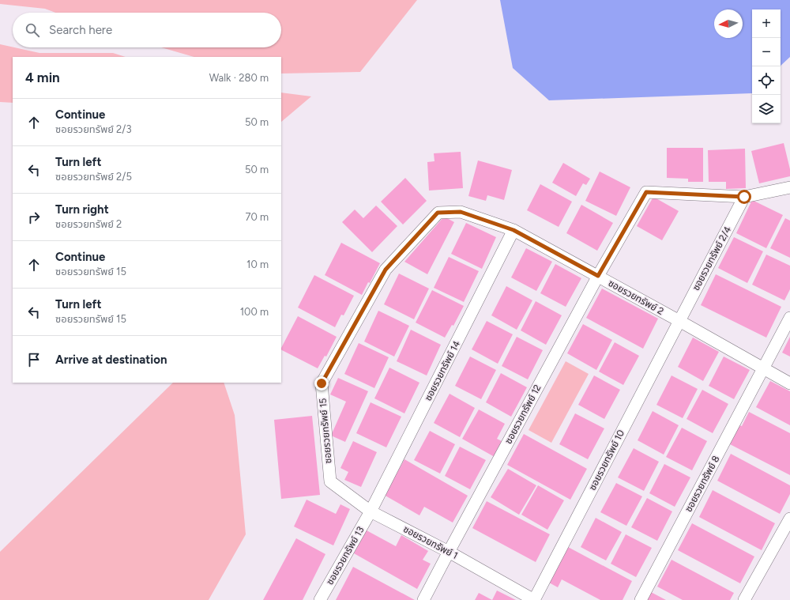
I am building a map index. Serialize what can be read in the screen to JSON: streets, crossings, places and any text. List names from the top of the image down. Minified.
{"streets":{"street":["ซอยรวยทรัพย์ 2/4","ซอยรวยทรัพย์ 2","ซอยรวยทรัพย์ 14","ซอยรวยทรัพย์ 12","ซอยรวยทรัพย์ 15","ซอยรวยทรัพย์ 10","ซอยรวยทรัพย์ 8","ซอยรวยทรัพย์ 1","ซอยรวยทรัพย์ 13"]},"crossings":[["ซอยรวยทรัพย์ 2/4","ซอยรวยทรัพย์ 2"],["ซอยรวยทรัพย์ 2/4","ซอยรวยทรัพย์ 12"],["ซอยรวยทรัพย์ 2/4","ซอยรวยทรัพย์ 10"],["ซอยรวยทรัพย์ 2","ซอยรวยทรัพย์ 14"],["ซอยรวยทรัพย์ 2","ซอยรวยทรัพย์ 12"],["ซอยรวยทรัพย์ 2","ซอยรวยทรัพย์ 15"],["ซอยรวยทรัพย์ 2","ซอยรวยทรัพย์ 10"],["ซอยรวยทรัพย์ 2","ซอยรวยทรัพย์ 8"],["ซอยรวยทรัพย์ 14","ซอยรวยทรัพย์ 1"],["ซอยรวยทรัพย์ 14","ซอยรวยทรัพย์ 13"],["ซอยรวยทรัพย์ 12","ซอยรวยทรัพย์ 1"],["ซอยรวยทรัพย์ 15","ซอยรวยทรัพย์ 1"],["ซอยรวยทรัพย์ 10","ซอยรวยทรัพย์ 1"],["ซอยรวยทรัพย์ 1","ซอยรวยทรัพย์ 13"]],"north":"left","page":{"map_buttons":["+","−"],"search":"Search here","heading":["4 min","Walk · 280 m"],"list":[["Continue","ซอยรวยทรัพย์ 2/3","50 m"],["Turn left","ซอยรวยทรัพย์ 2/5","50 m"],["Turn right","ซอยรวยทรัพย์ 2","70 m"],["Continue","ซอยรวยทรัพย์ 15","10 m"],["Turn left","ซอยรวยทรัพย์ 15","100 m"],"Arrive at destination"]}}
